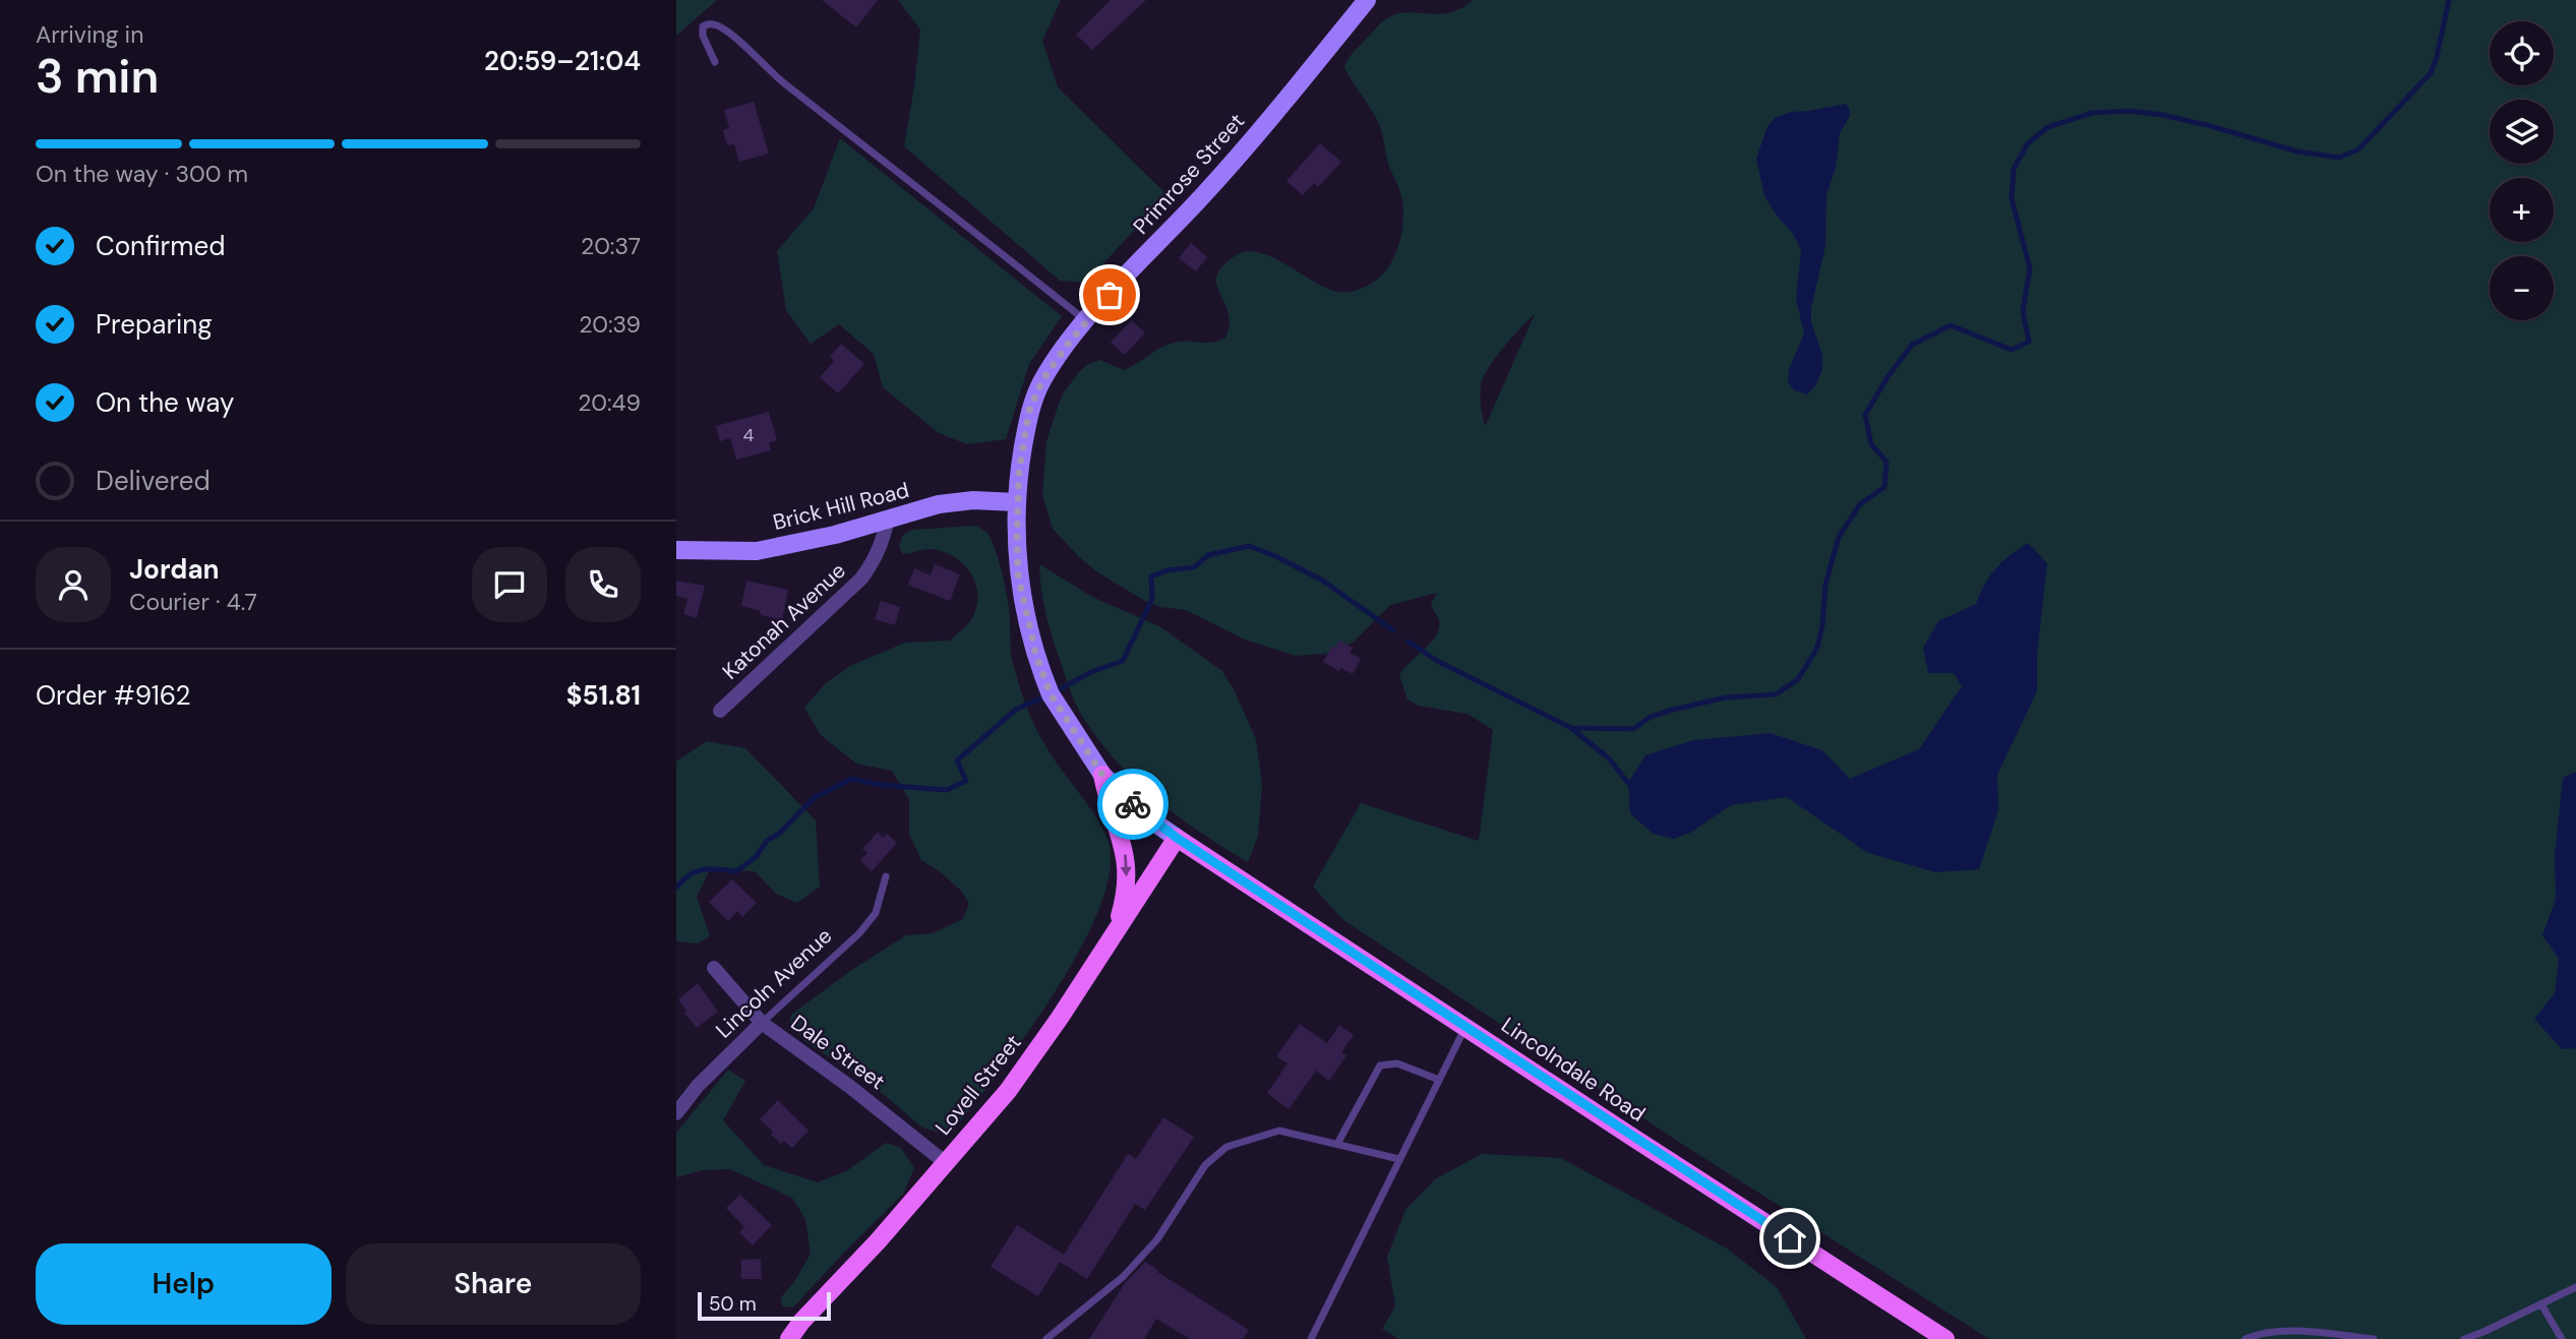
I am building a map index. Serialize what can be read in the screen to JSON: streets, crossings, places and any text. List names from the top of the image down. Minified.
{"streets":{"main road":["Primrose Street","Brick Hill Road","Lincolndale Road","Lovell Street"],"street":["Katonah Avenue","Lincoln Avenue","Dale Street"]},"crossings":[["Primrose Street","Brick Hill Road"],["Primrose Street","Lincolndale Road"],["Primrose Street","Lovell Street"],["Brick Hill Road","Katonah Avenue"],["Lincoln Avenue","Dale Street"],["Dale Street","Lovell Street"],["Lincolndale Road","Lovell Street"]],"house_numbers":["4"],"scale_bar":"50 m","page":{"heading":["3 min","Arriving in","20:59–21:04"],"panel":["Jordan","Courier · 4.7","Order #9162","$51.81"],"map_buttons":["+","−"],"bar":"On the way · 300 m","list":[["Confirmed","20:37"],["Preparing","20:39"],["On the way","20:49"],"Delivered"],"buttons":["Help","Share"],"scale":"50 m"}}
